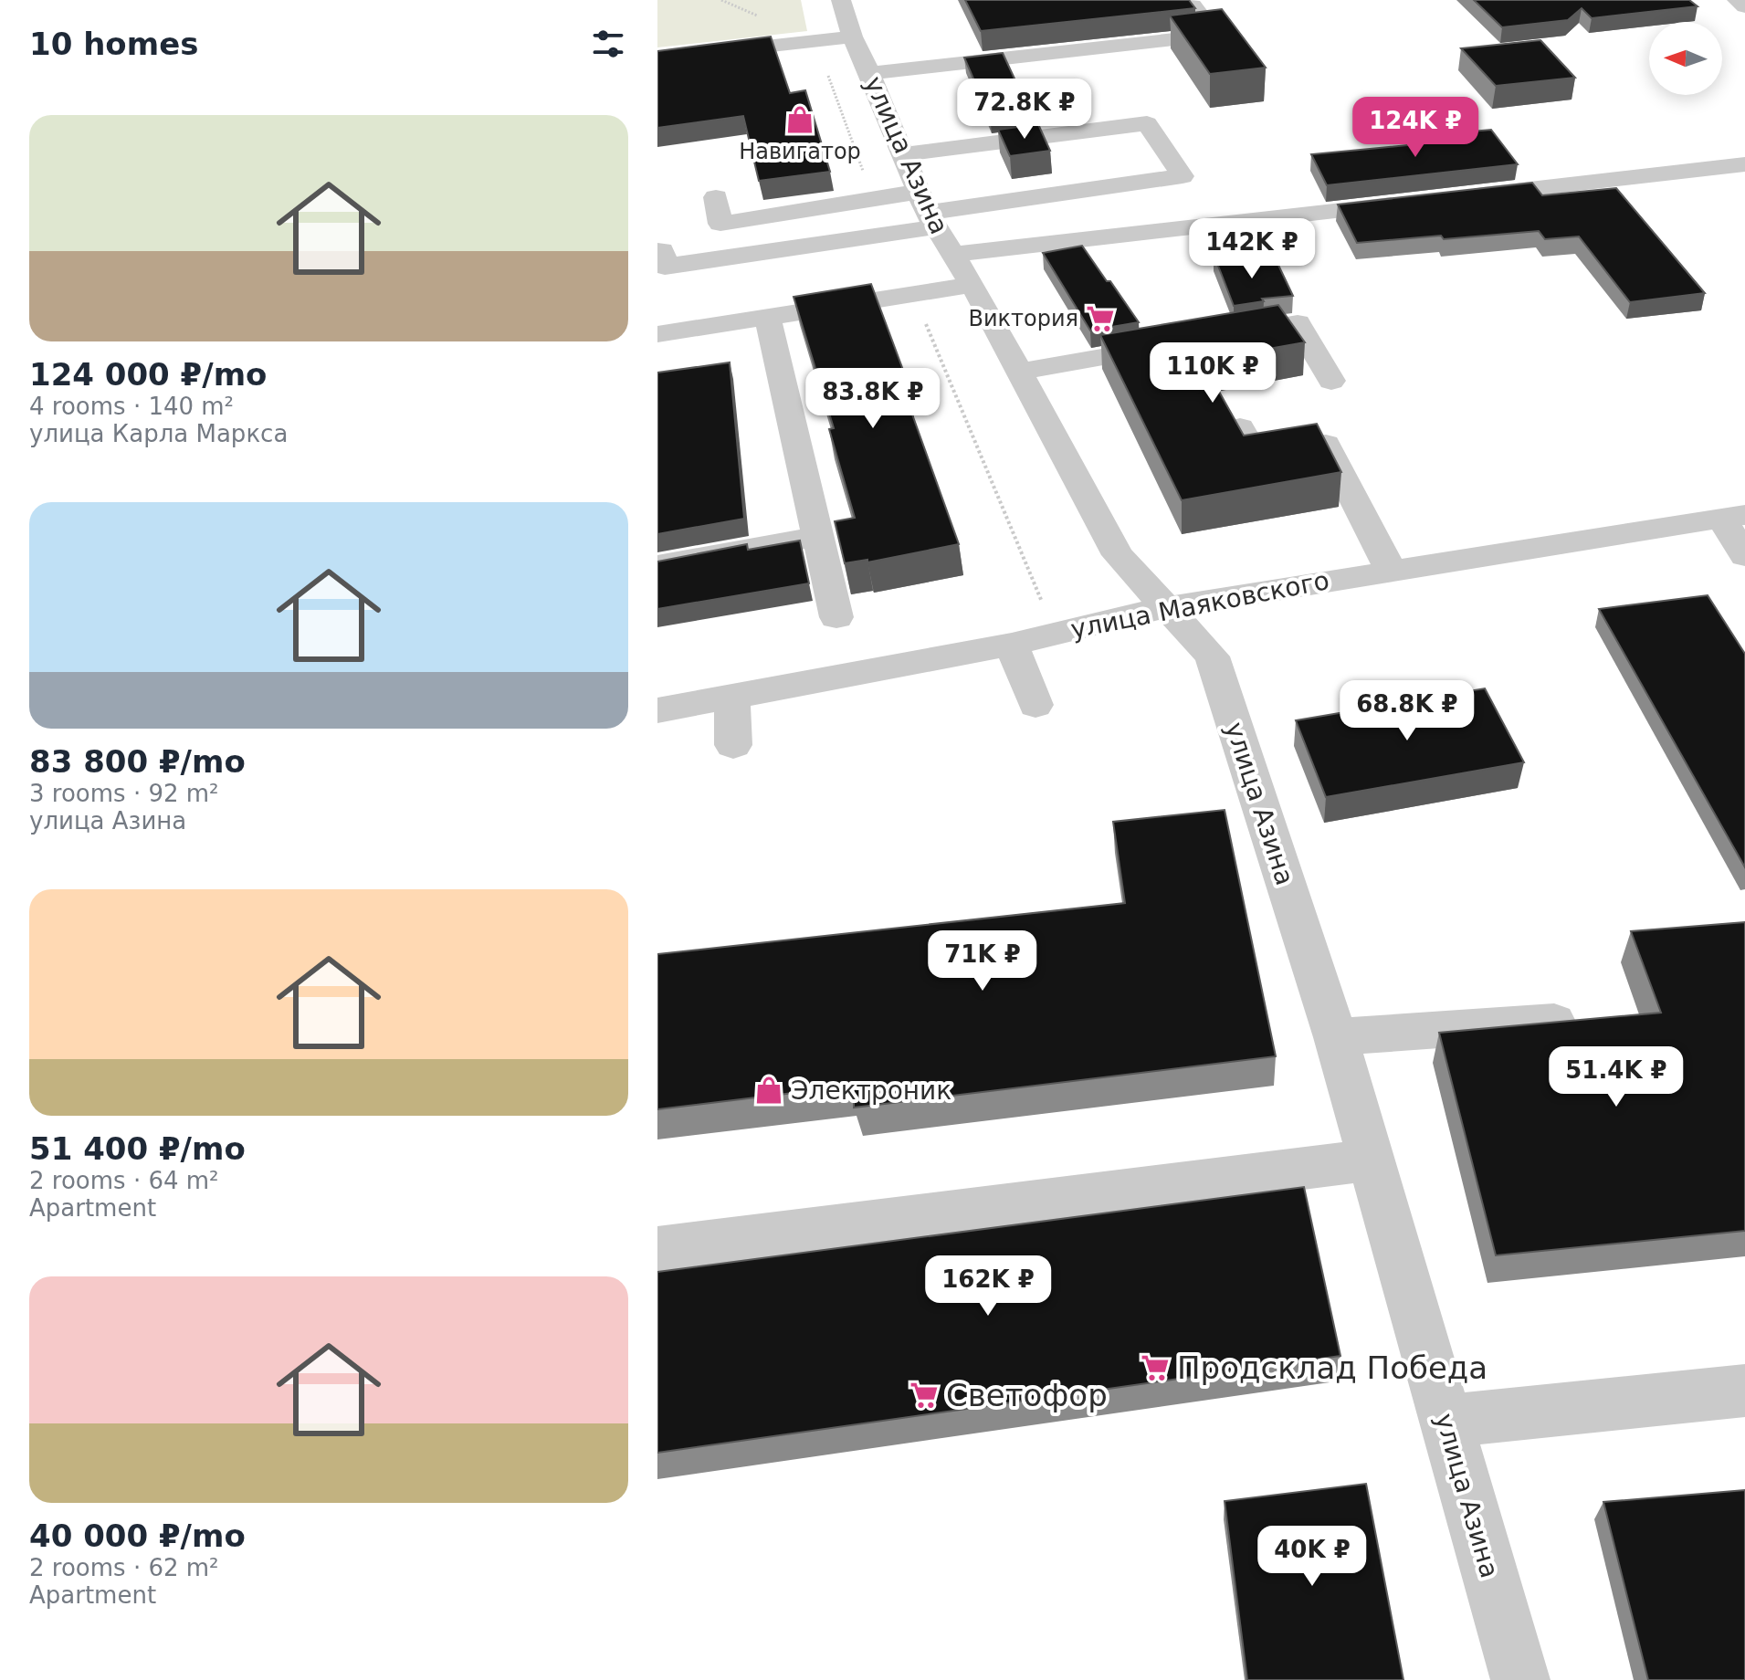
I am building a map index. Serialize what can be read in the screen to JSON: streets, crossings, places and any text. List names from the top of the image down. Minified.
{"streets":{"street":["улица Азина","улица Маяковского"]},"crossings":[["улица Азина","улица Маяковского"]],"places":{"shop":["Навигатор","Электроник"],"supermarket":["Виктория","Продсклад Победа","Светофор"]},"north":"left","page":{"heading":"10 homes","price":["72.8K ₽","124K ₽","142K ₽","110K ₽","83.8K ₽","68.8K ₽","71K ₽","51.4K ₽","162K ₽","40K ₽"],"list":[{"name":"124 000 ₽/mo","note":"4 rooms · 140 m² · улица Карла Маркса"},{"name":"83 800 ₽/mo","note":"3 rooms · 92 m² · улица Азина"},{"name":"51 400 ₽/mo","note":"2 rooms · 64 m² · Apartment"},{"name":"40 000 ₽/mo","note":"2 rooms · 62 m² · Apartment"}]}}
